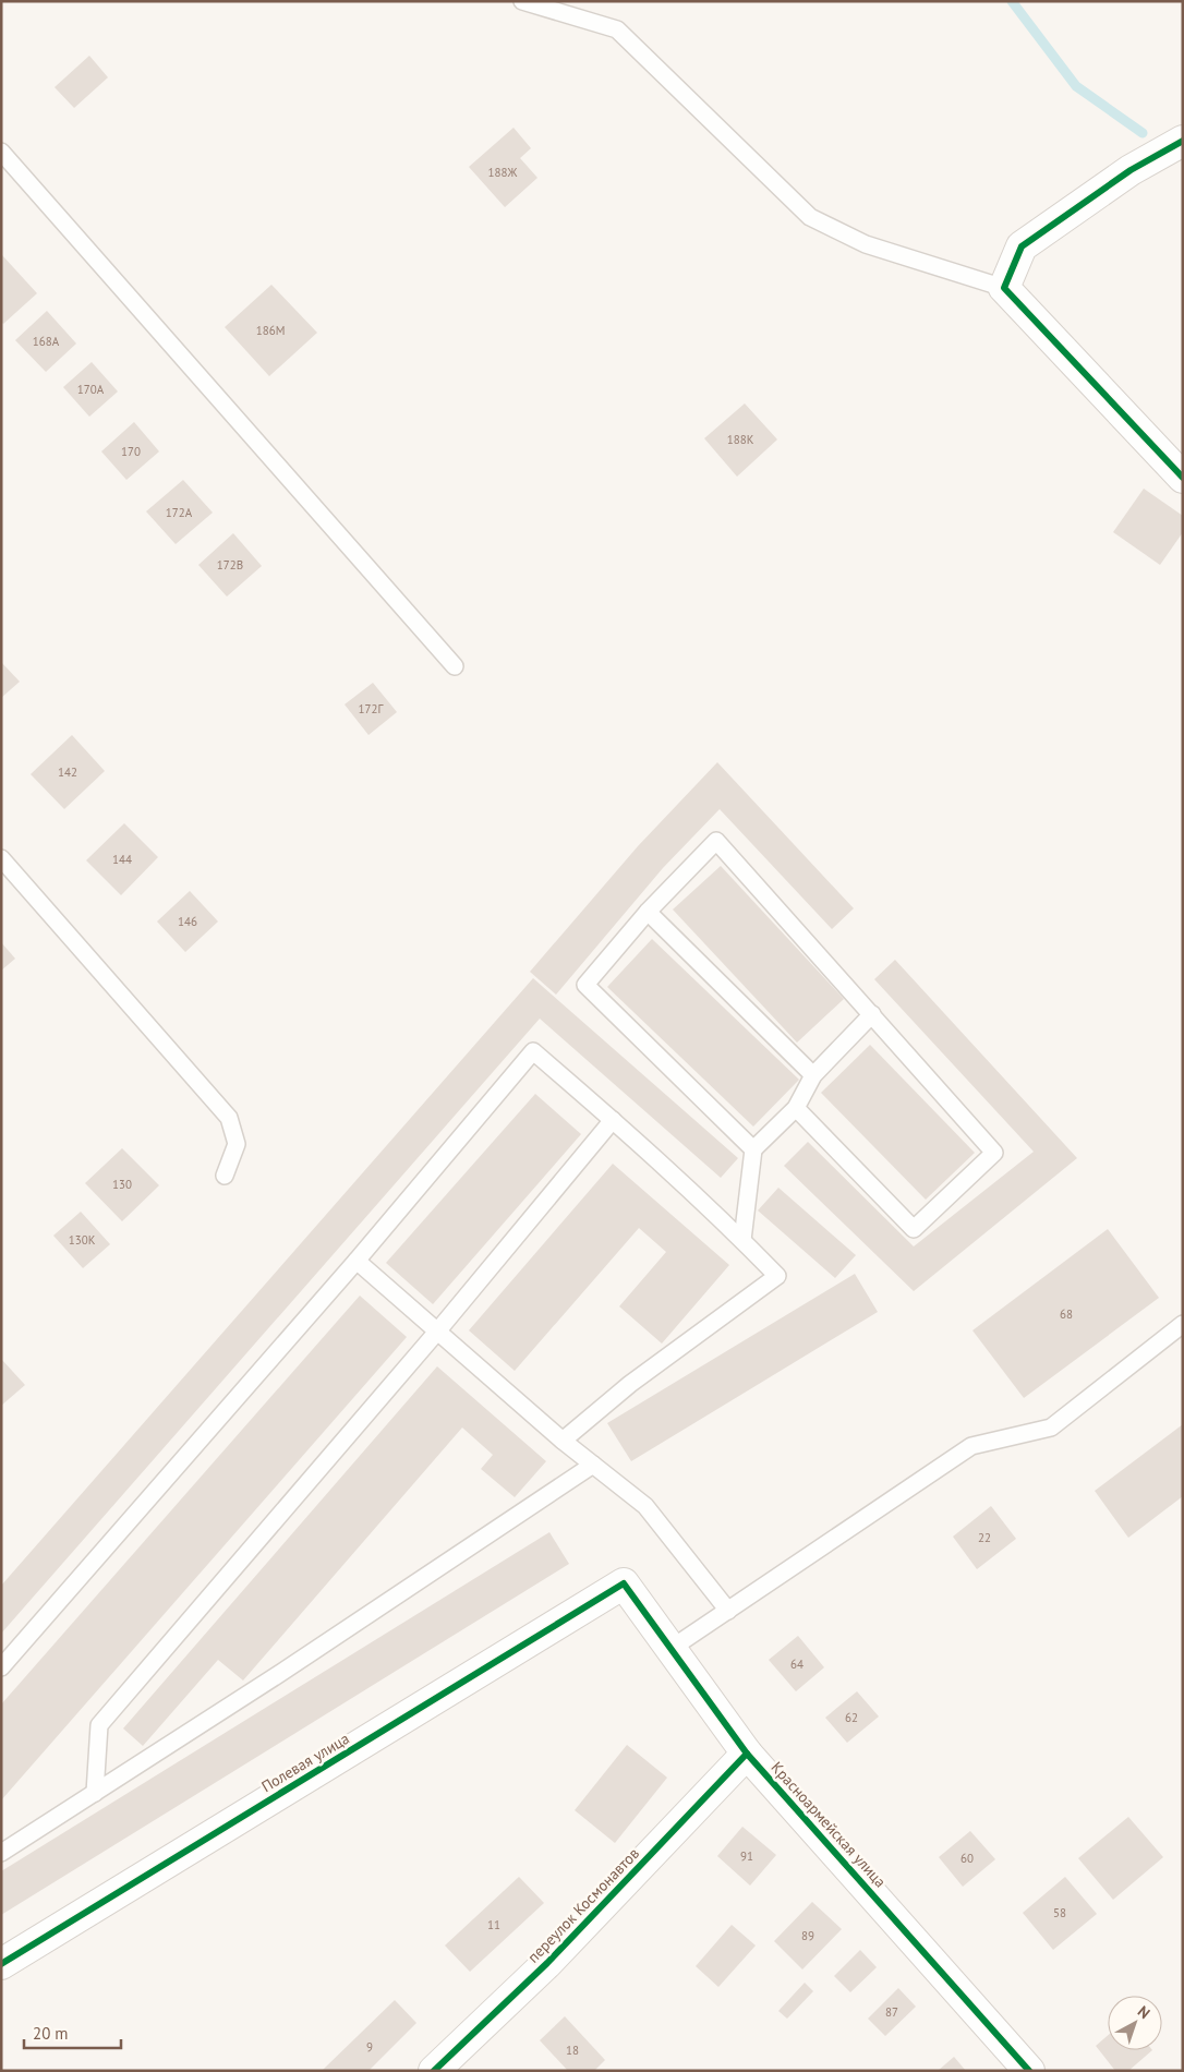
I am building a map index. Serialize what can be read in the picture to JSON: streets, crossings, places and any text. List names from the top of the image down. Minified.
{"streets":{"street":["Полевая улица","Красноармейская улица","переулок Космонавтов"]},"crossings":[["Полевая улица","Красноармейская улица"],["Красноармейская улица","переулок Космонавтов"]],"house_numbers":["188Ж","186М","168А","170А","188К","170","172А","172В","172Г","142","144","146","130","130К","68","22","64","62","91","60","58","11","89","87","9","18"],"scale_bar":"20 m","north":"top right"}
